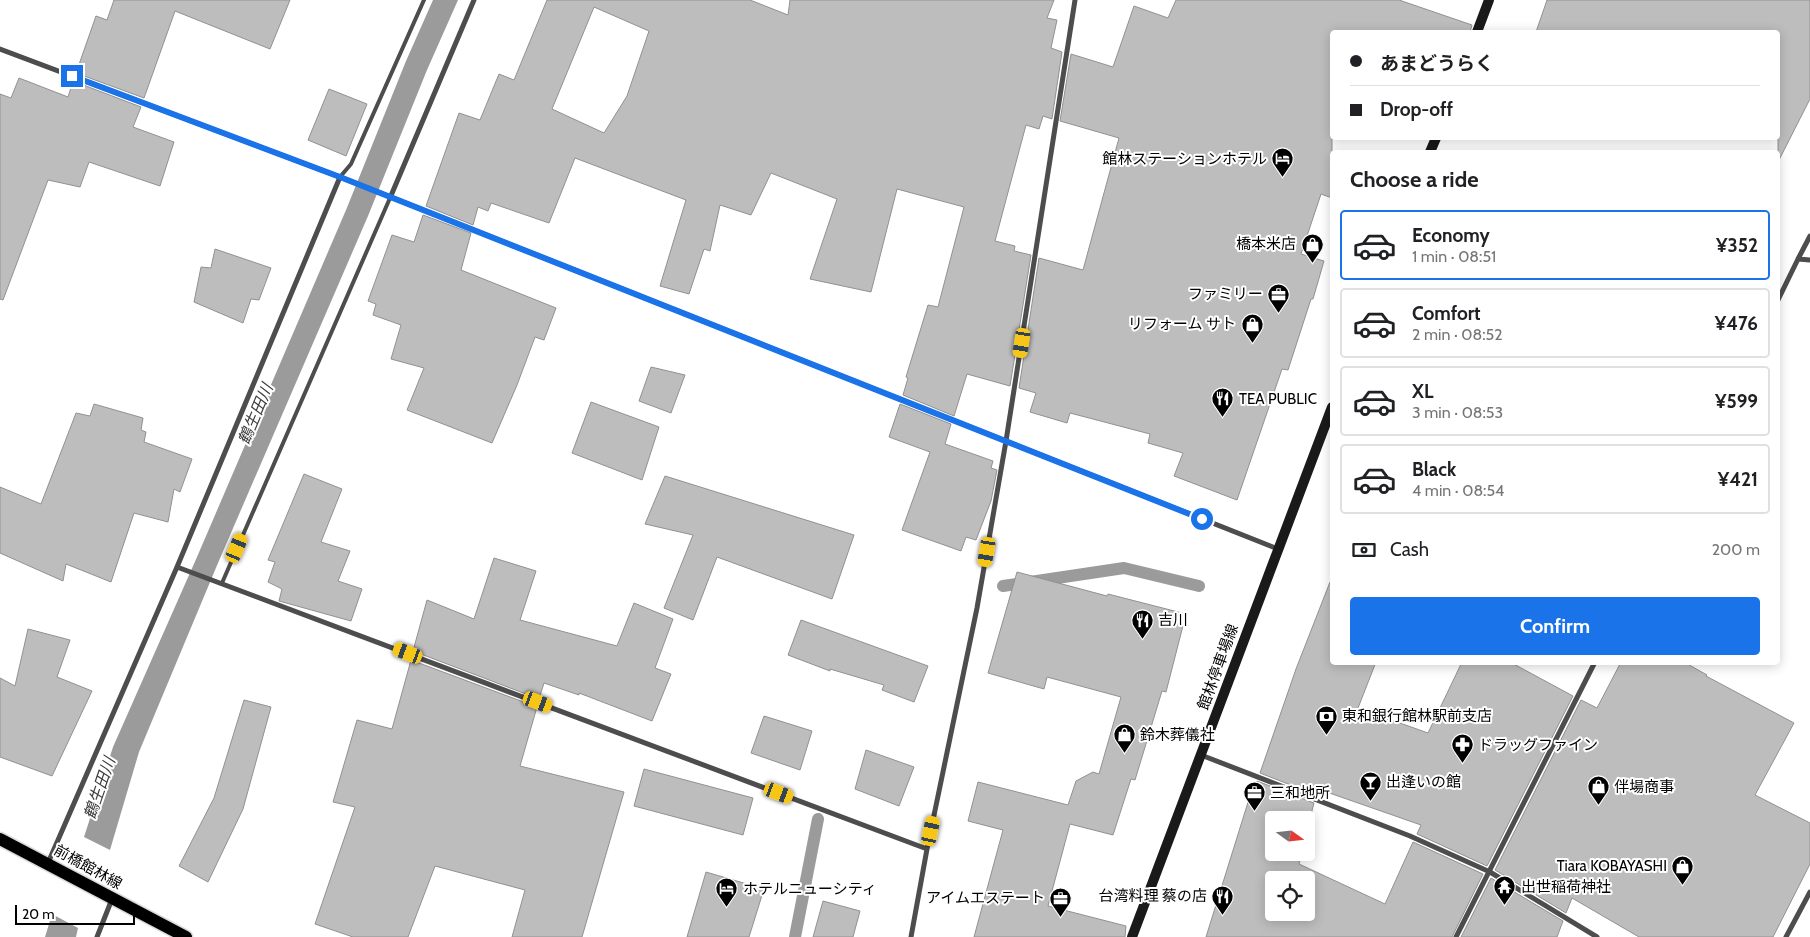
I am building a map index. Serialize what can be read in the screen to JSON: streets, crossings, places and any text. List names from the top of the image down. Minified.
{"streets":{"main road":["館林停車場線","前橋館林線"]},"water":["鶴生田川"],"places":{"hotel":["館林ステーションホテル","ホテルニューシティ"],"shop":["橋本米店","リフォーム サト","鈴木葬儀社","伴場商事","Tiara KOBAYASHI"],"office":["ファミリー","三和地所","アイムエステート"],"restaurant":["TEA PUBLIC","吉川","台湾料理 蔡の店"],"bank":["東和銀行館林駅前支店"],"pharmacy":["ドラッグファイン"],"bar":["出逢いの館"],"temple":["出世稲荷神社"]},"scale_bar":"20 m","north":"right","page":{"banner":["あまどうらく","Drop-off"],"heading":"Choose a ride","list":[{"name":"Economy","note":"1 min · 08:51","value":"¥352"},{"name":"Comfort","note":"2 min · 08:52","value":"¥476"},{"name":"XL","note":"3 min · 08:53","value":"¥599"},{"name":"Black","note":"4 min · 08:54","value":"¥421"}],"pay":["Cash","200 m"],"buttons":"Confirm","scale":"20 m"}}
